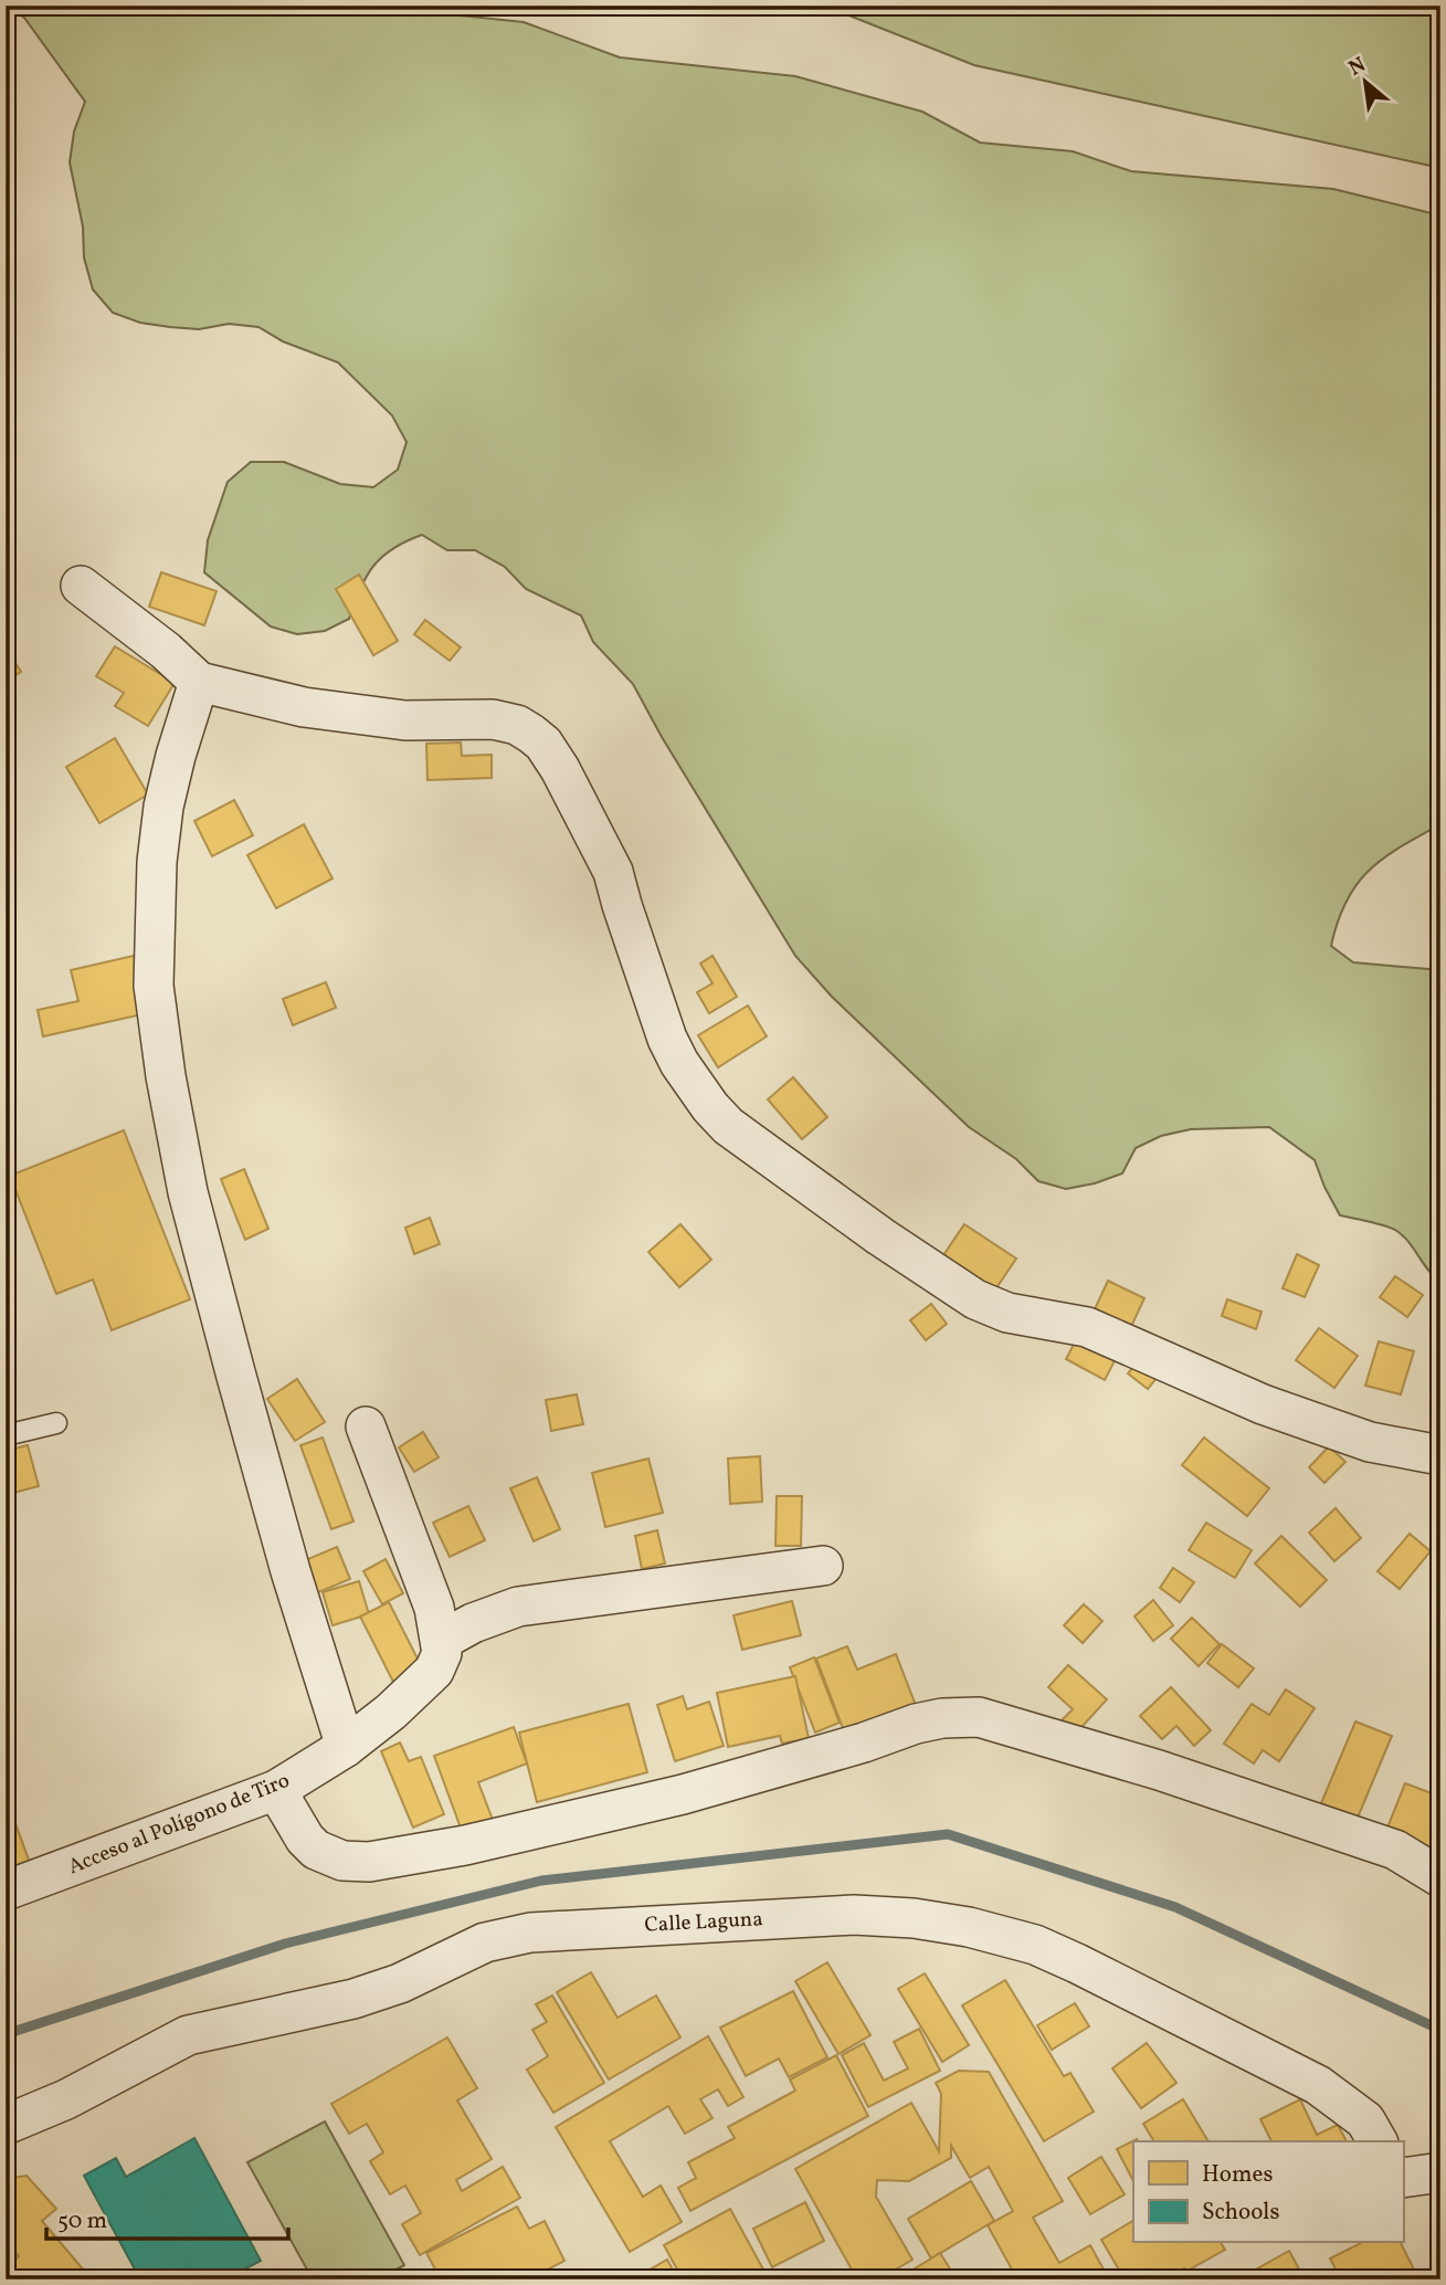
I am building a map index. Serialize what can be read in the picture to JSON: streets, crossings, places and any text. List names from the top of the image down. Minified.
{"streets":{"street":["Acceso al Polígono de Tiro","Calle Laguna"]},"legend":["Homes","Schools"],"scale_bar":"50 m","north":"top left"}
